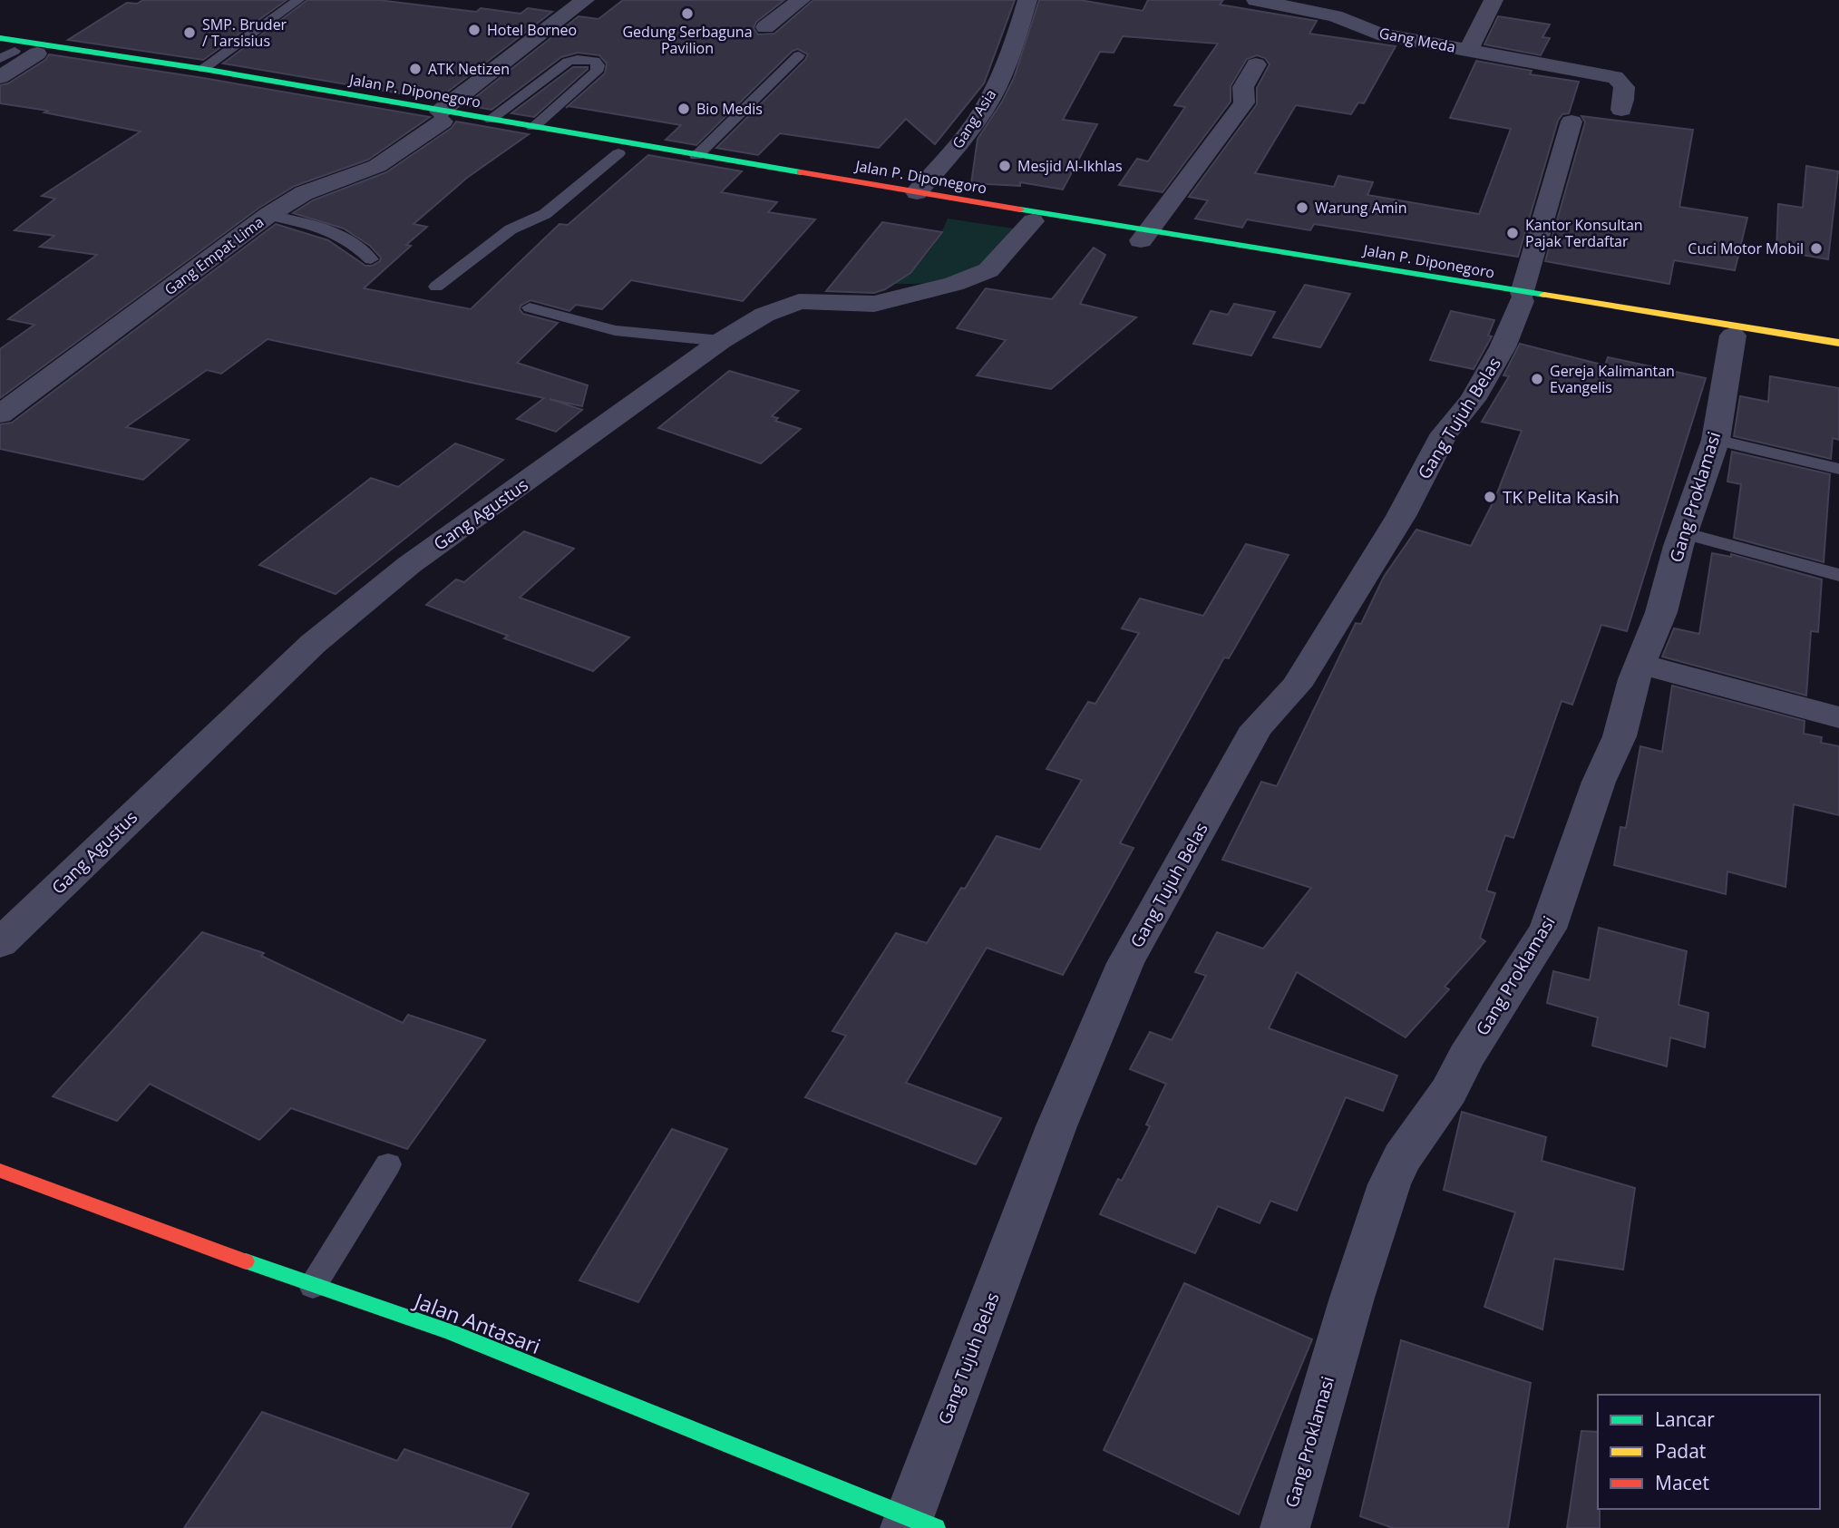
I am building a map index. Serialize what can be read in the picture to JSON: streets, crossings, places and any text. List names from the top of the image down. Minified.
{"streets":{"main road":["Jalan P. Diponegoro","Jalan Antasari"],"street":["Gang Meda","Gang Asia","Gang Empat Lima","Gang Tujuh Belas","Gang Proklamasi","Gang Agustus"]},"crossings":[["Jalan P. Diponegoro","Gang Asia"],["Jalan P. Diponegoro","Gang Empat Lima"],["Jalan P. Diponegoro","Gang Tujuh Belas"],["Jalan P. Diponegoro","Gang Proklamasi"],["Jalan P. Diponegoro","Gang Agustus"],["Gang Tujuh Belas","Jalan Antasari"]],"places":["Gedung Serbaguna Pavilion","Hotel Borneo","SMP. Bruder / Tarsisius","ATK Netizen","Bio Medis","Mesjid Al-Ikhlas","Warung Amin","Kantor Konsultan Pajak Terdaftar","Cuci Motor Mobil","Gereja Kalimantan Evangelis","TK Pelita Kasih"],"legend":["Lancar","Padat","Macet"]}
